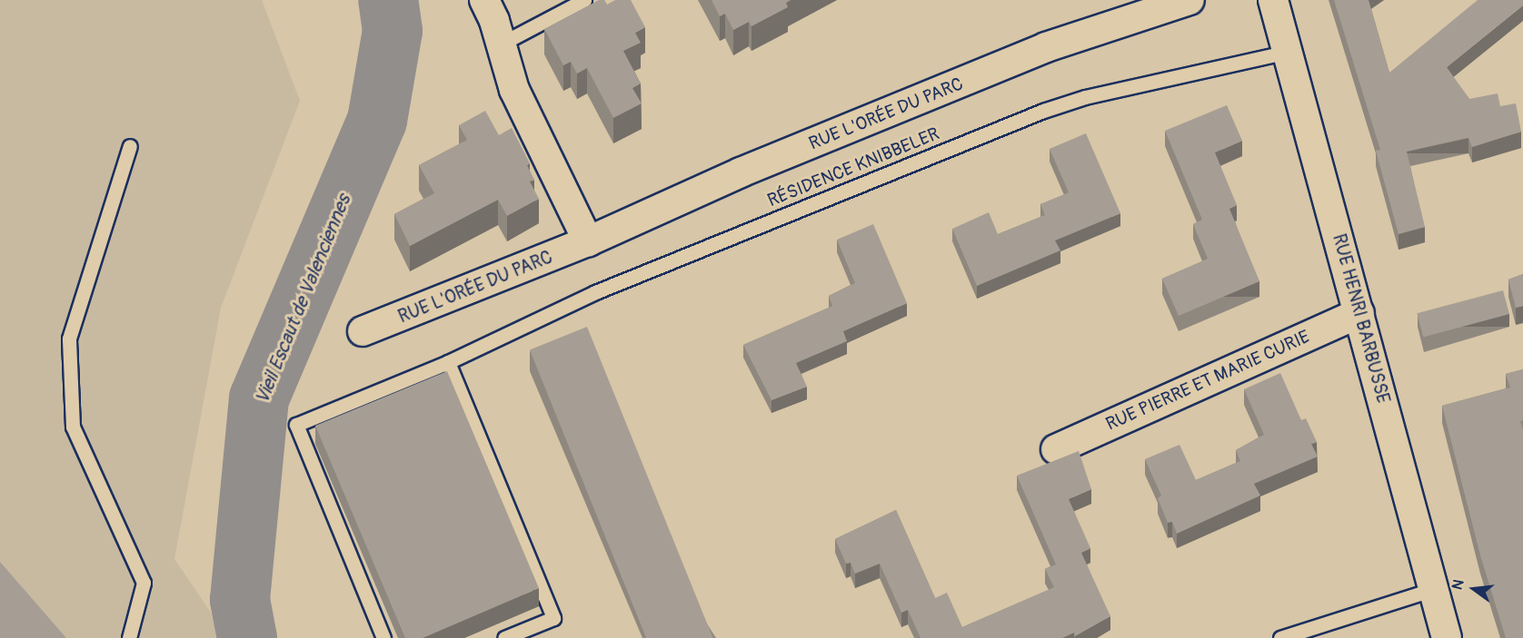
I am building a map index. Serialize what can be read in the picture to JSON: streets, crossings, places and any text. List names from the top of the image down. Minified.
{"streets":{"street":["RUE L'ORÉE DU PARC","RUE HENRI BARBUSSE","RUE PIERRE ET MARIE CURIE"],"lane":["RÉSIDENCE KNIBBELER"]},"crossings":[["RÉSIDENCE KNIBBELER","RUE HENRI BARBUSSE"],["RUE HENRI BARBUSSE","RUE PIERRE ET MARIE CURIE"]],"water":["Vieil Escaut de Valenciennes"],"north":"left"}
